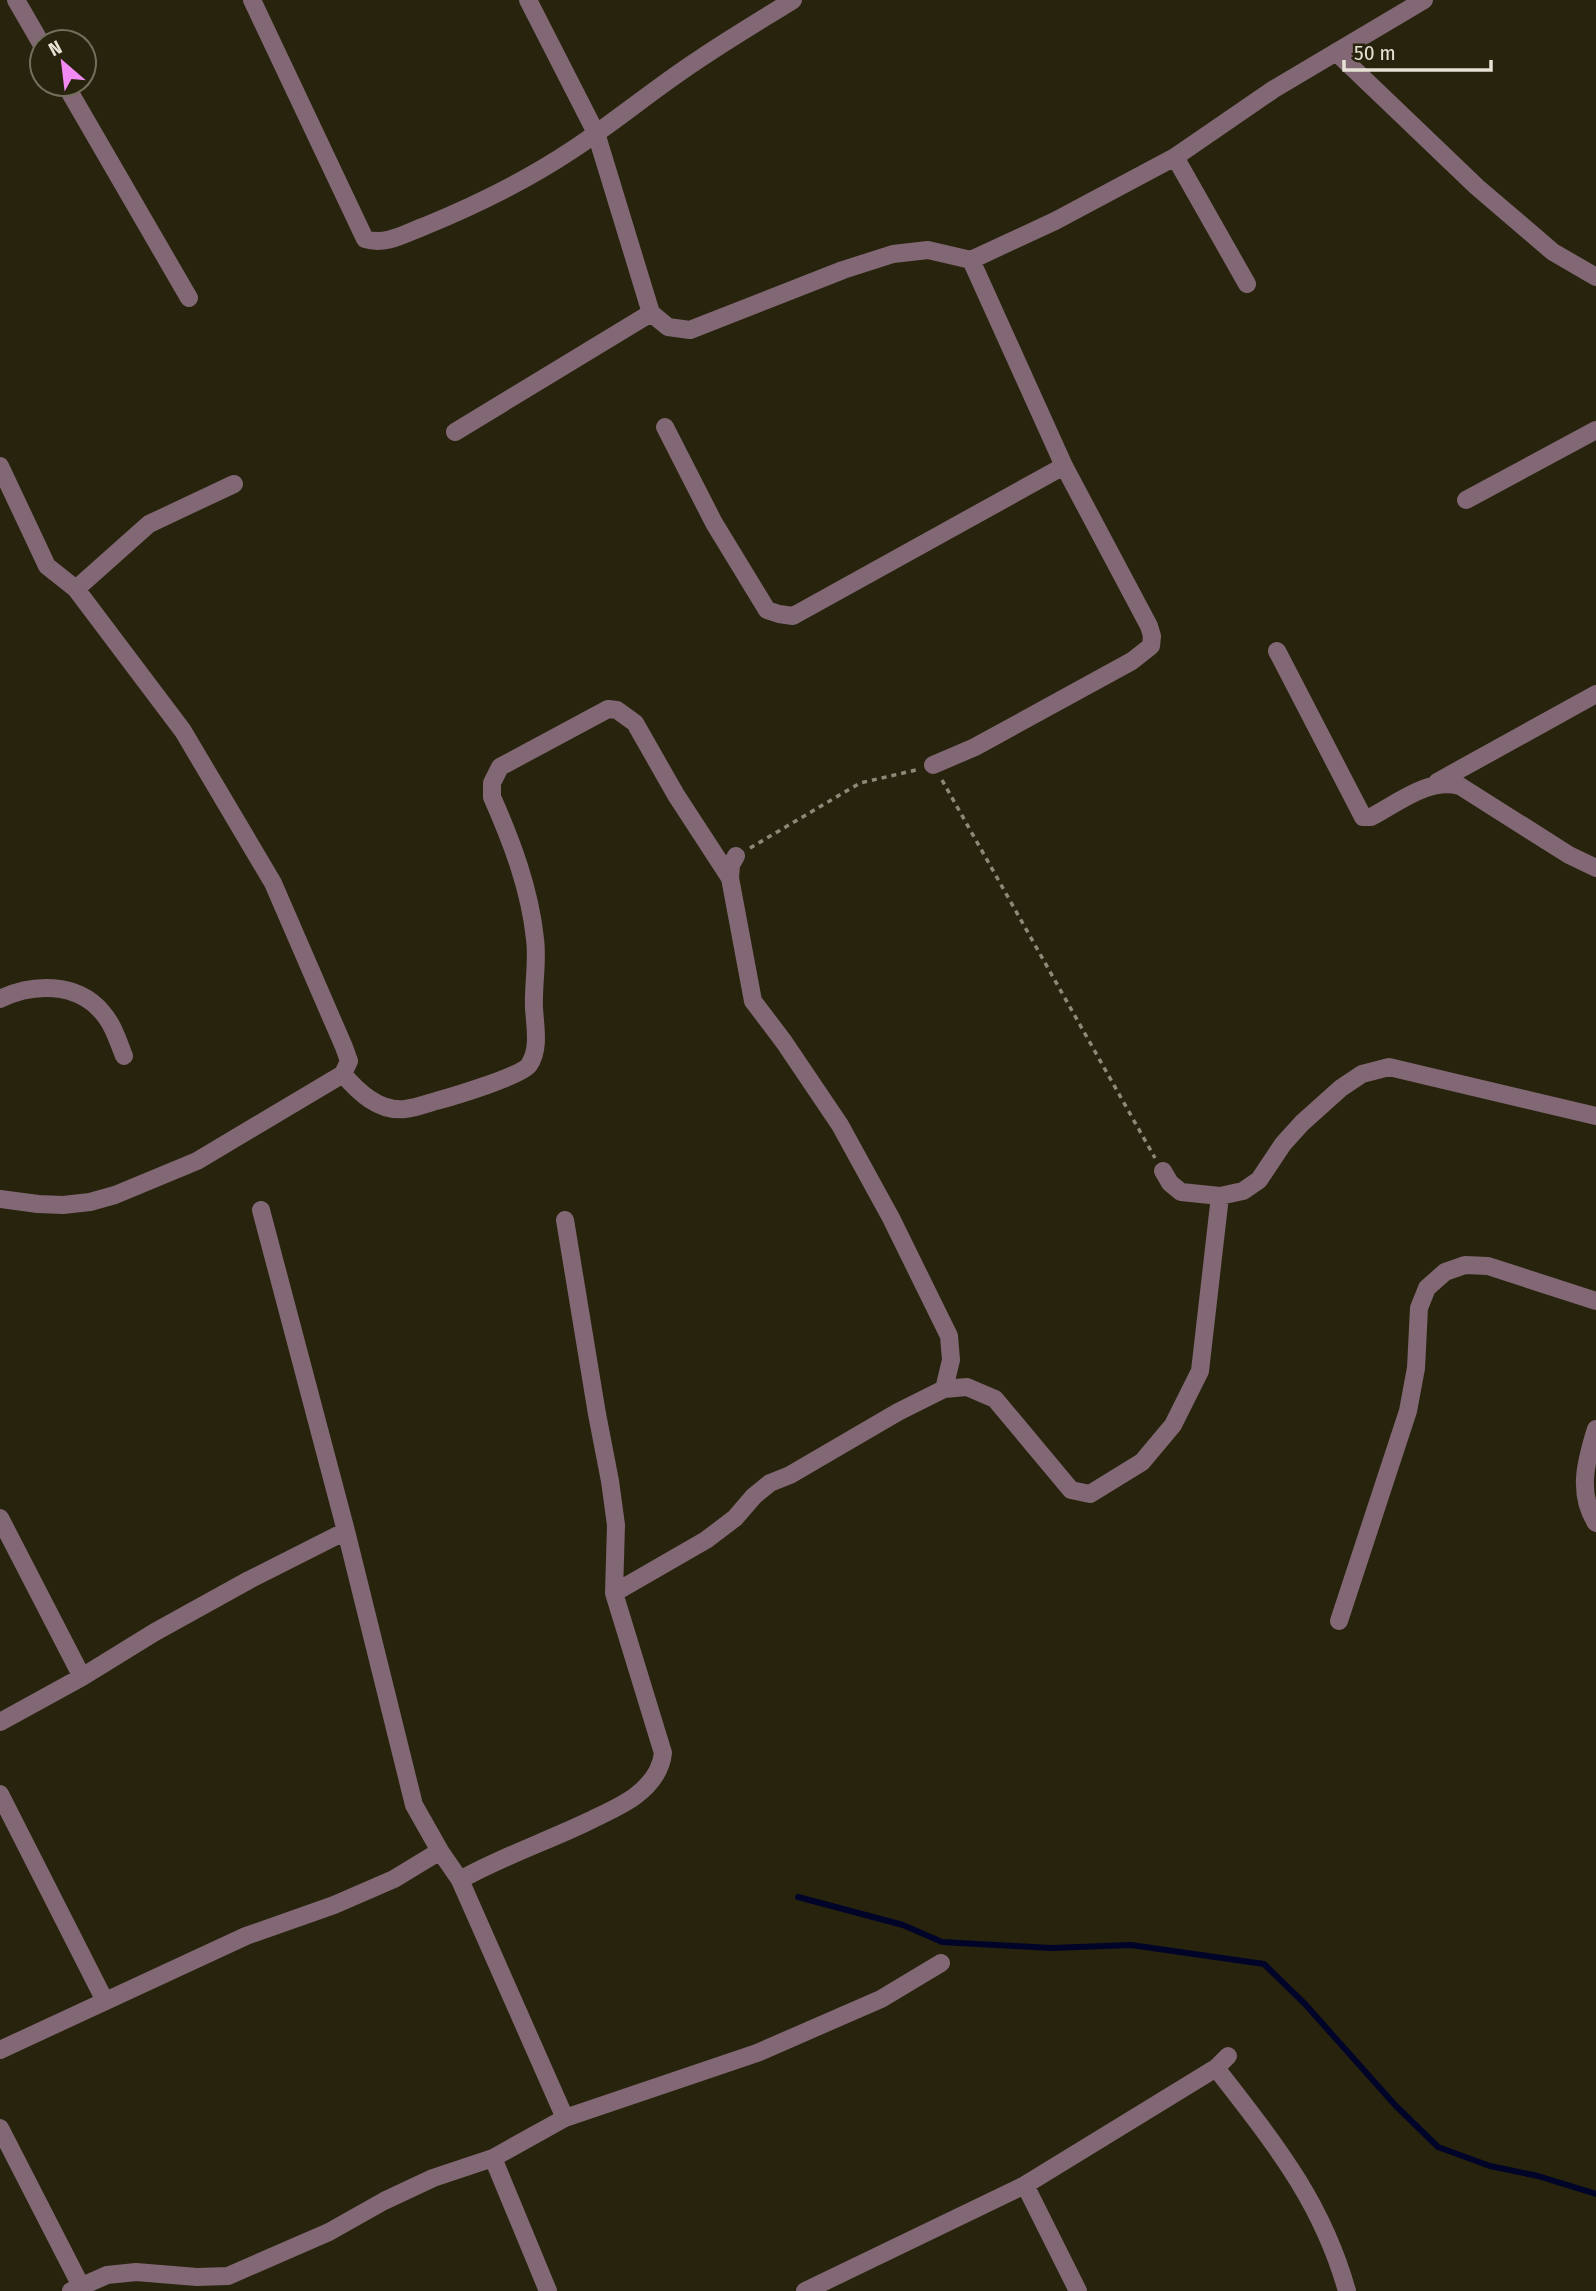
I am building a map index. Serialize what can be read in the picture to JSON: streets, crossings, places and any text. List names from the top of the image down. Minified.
{"scale_bar":"50 m","north":"top left"}
